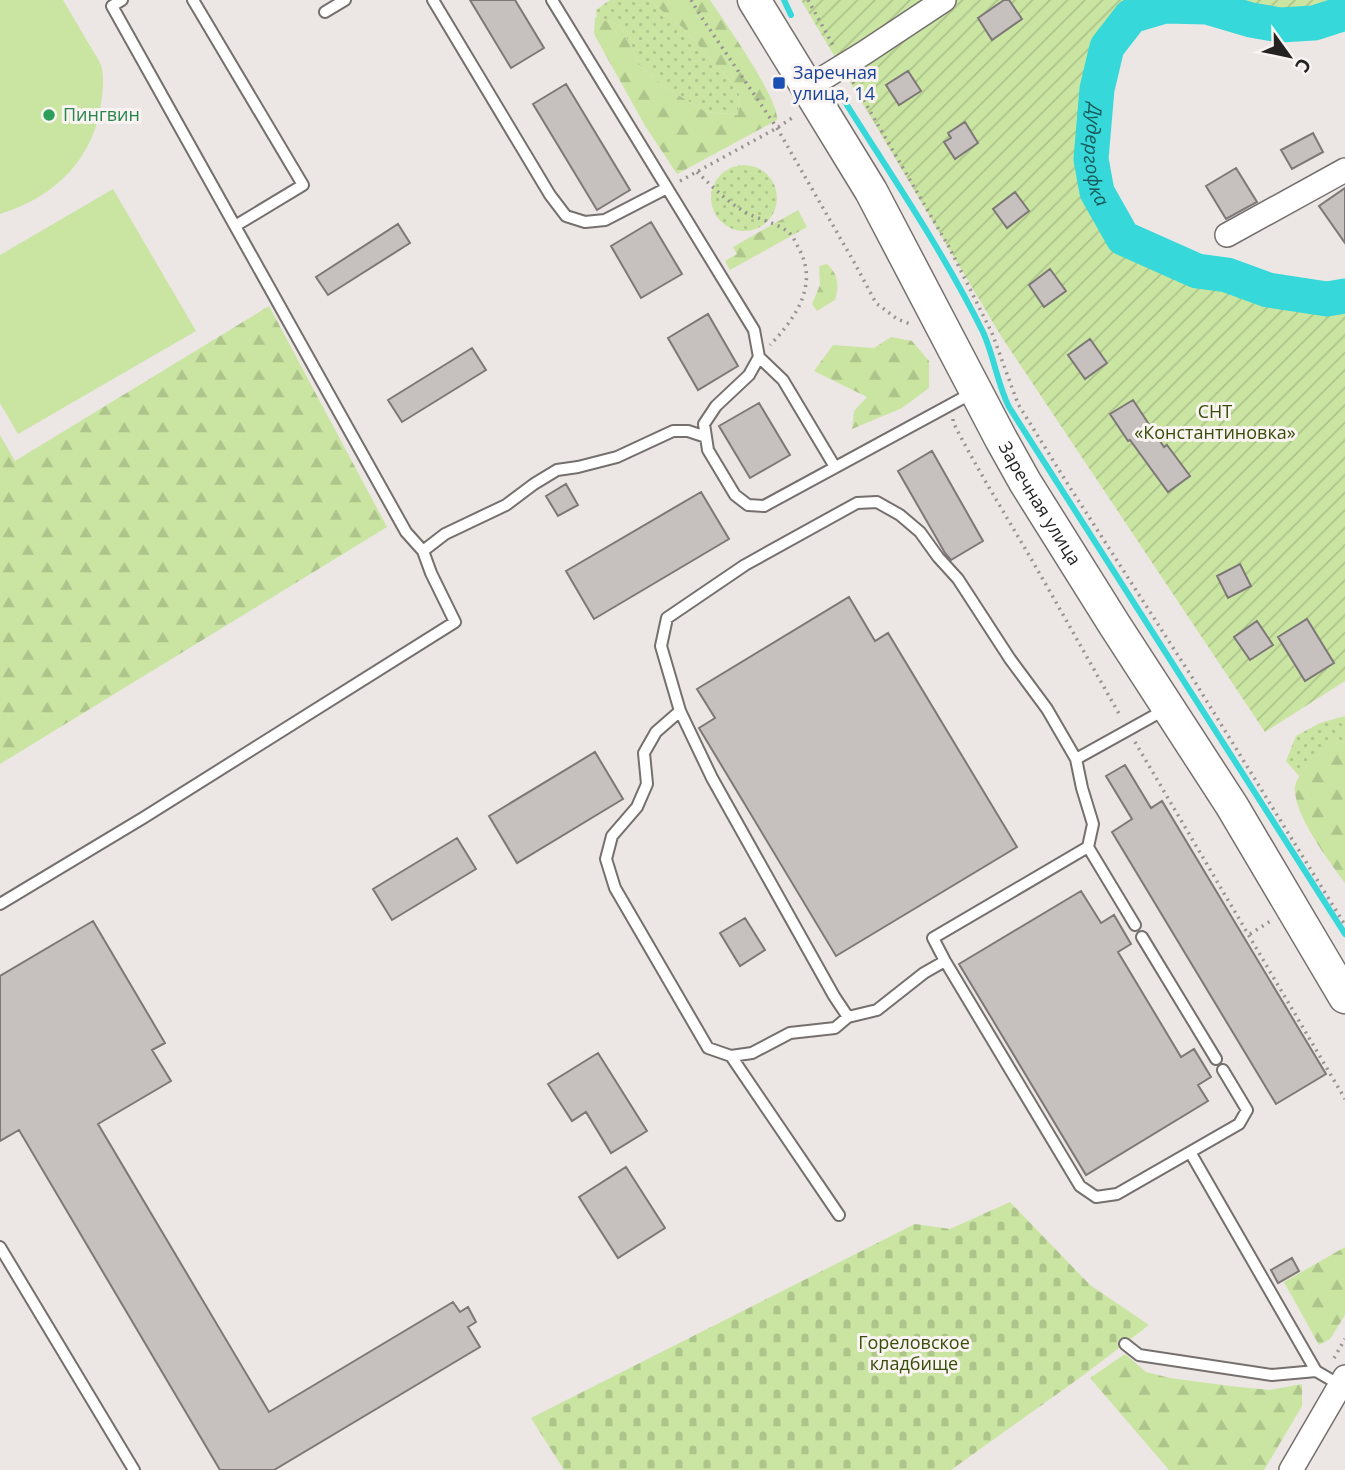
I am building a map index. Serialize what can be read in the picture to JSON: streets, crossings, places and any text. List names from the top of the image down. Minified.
{"streets":{"street":["Заречная улица"]},"water":["Дудергофка"],"parks":["СНТ «Константиновка»","Гореловское кладбище"],"places":{"transit":["Заречная улица, 14"],"other":["Пингвин"]},"north":"bottom right"}
